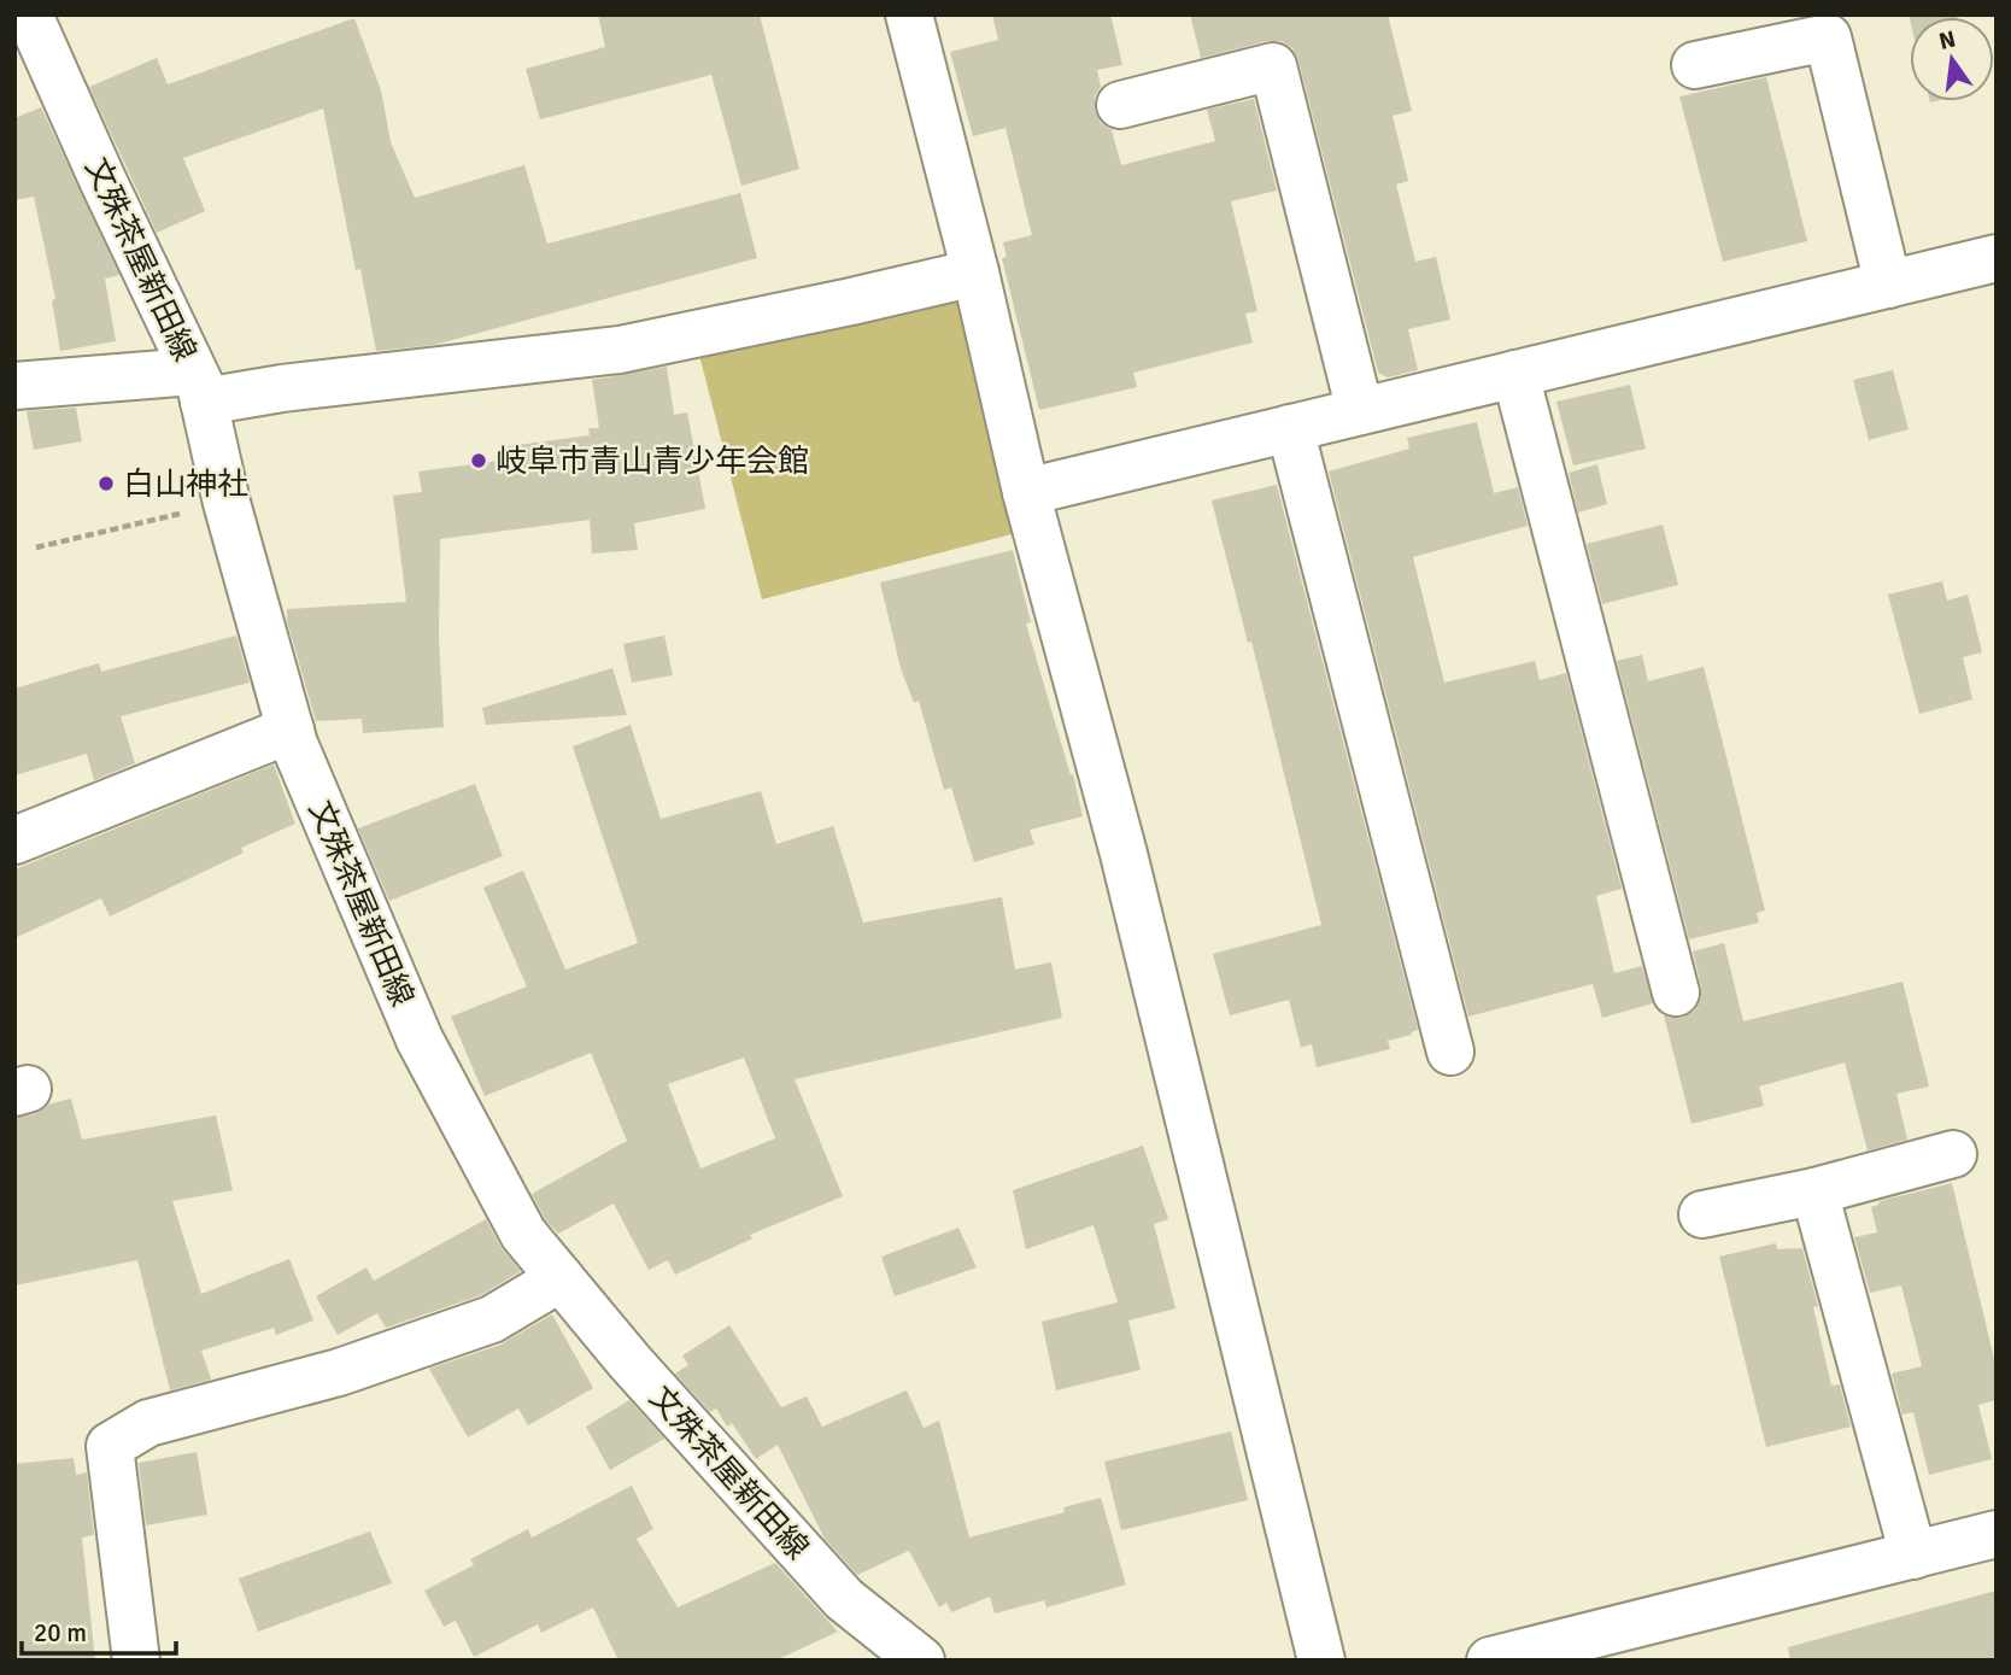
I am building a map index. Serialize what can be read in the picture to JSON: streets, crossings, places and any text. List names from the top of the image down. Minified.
{"streets":{"street":["文殊茶屋新田線"]},"places":["岐阜市青山青少年会館","白山神社"],"scale_bar":"20 m","north":"top"}
